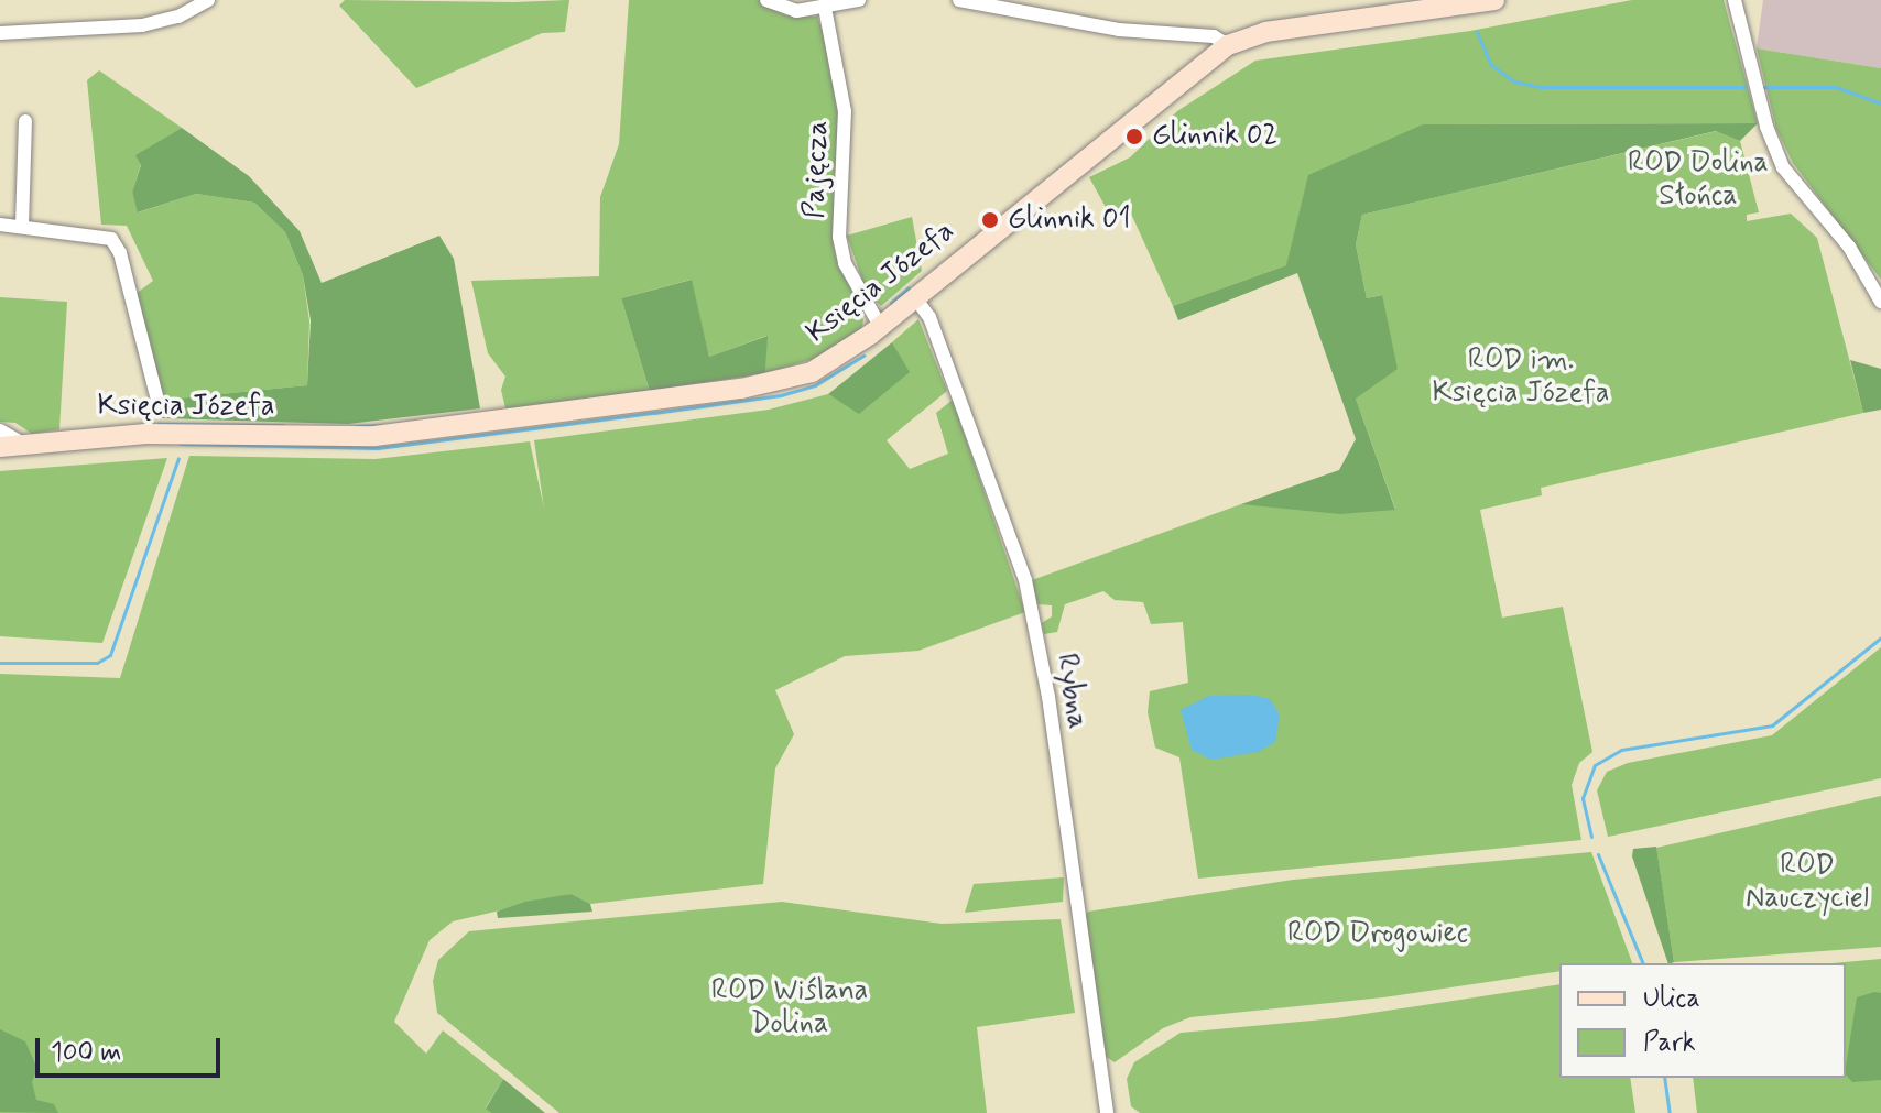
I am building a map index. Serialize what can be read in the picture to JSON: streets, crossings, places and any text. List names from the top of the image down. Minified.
{"streets":{"main road":["Księcia Józefa"],"street":["Pajęcza","Rybna"]},"crossings":[["Pajęcza","Księcia Józefa"],["Księcia Józefa","Rybna"]],"parks":["ROD Dolina Słońca","ROD im. Księcia Józefa","ROD Nauczyciel","ROD Drogowiec","ROD Wiślana Dolina"],"places":["Glinnik 02","Glinnik 01"],"legend":["Ulica","Park"],"scale_bar":"100 m"}
